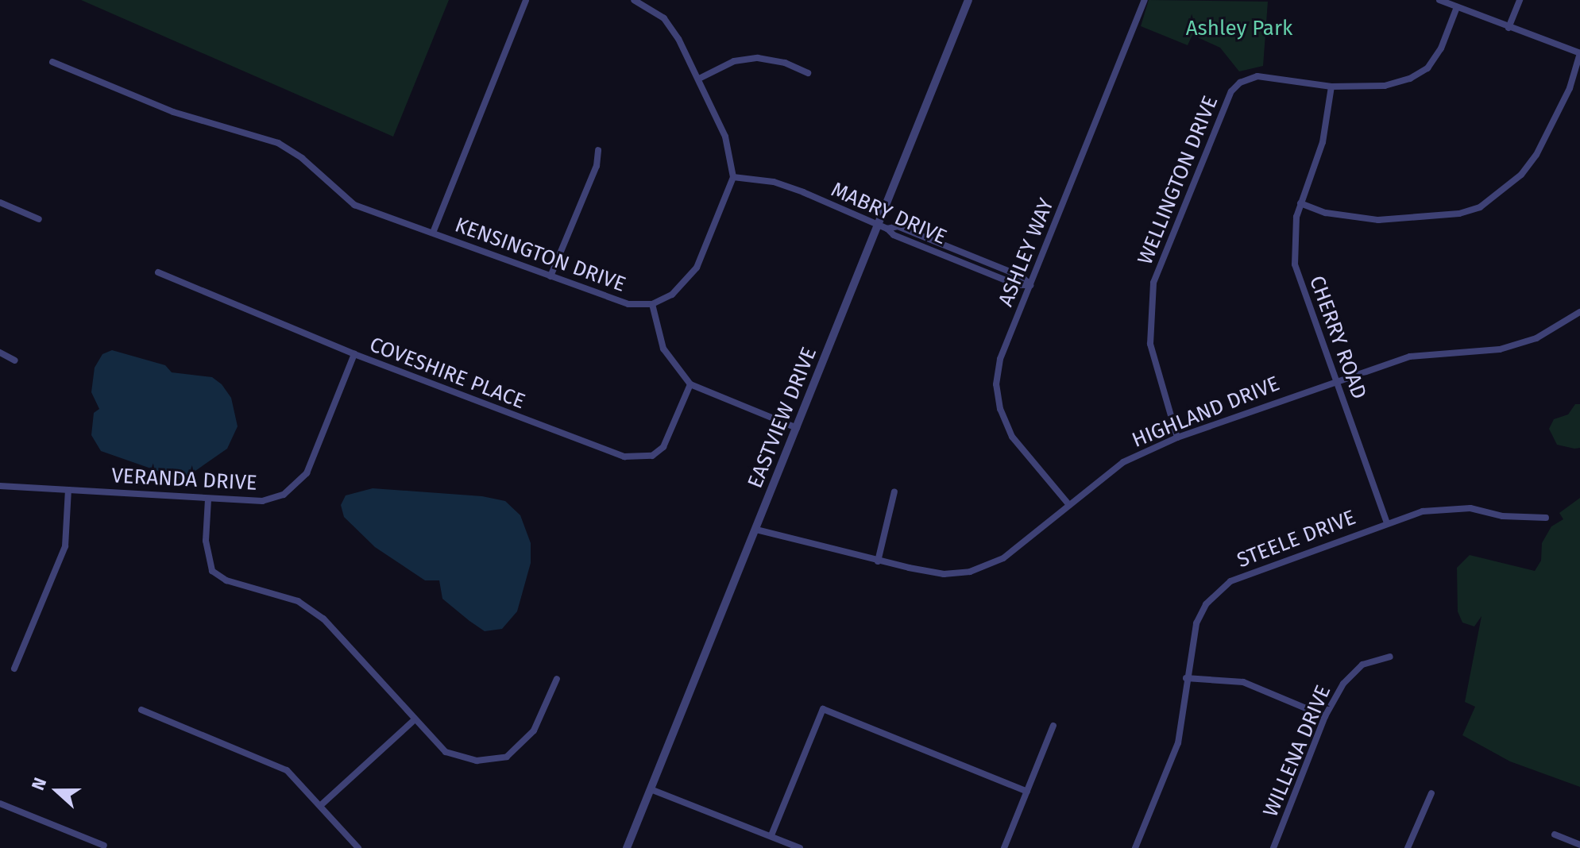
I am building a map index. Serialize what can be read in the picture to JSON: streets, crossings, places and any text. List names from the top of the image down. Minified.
{"streets":{"street":["WELLINGTON DRIVE","MABRY DRIVE","ASHLEY WAY","KENSINGTON DRIVE","CHERRY ROAD","COVESHIRE PLACE","HIGHLAND DRIVE","EASTVIEW DRIVE","VERANDA DRIVE","STEELE DRIVE","WILLENA DRIVE"]},"crossings":[["WELLINGTON DRIVE","CHERRY ROAD"],["WELLINGTON DRIVE","HIGHLAND DRIVE"],["MABRY DRIVE","ASHLEY WAY"],["MABRY DRIVE","EASTVIEW DRIVE"],["ASHLEY WAY","HIGHLAND DRIVE"],["CHERRY ROAD","HIGHLAND DRIVE"],["CHERRY ROAD","STEELE DRIVE"],["COVESHIRE PLACE","VERANDA DRIVE"],["HIGHLAND DRIVE","EASTVIEW DRIVE"]],"parks":["Ashley Park"],"north":"left"}
